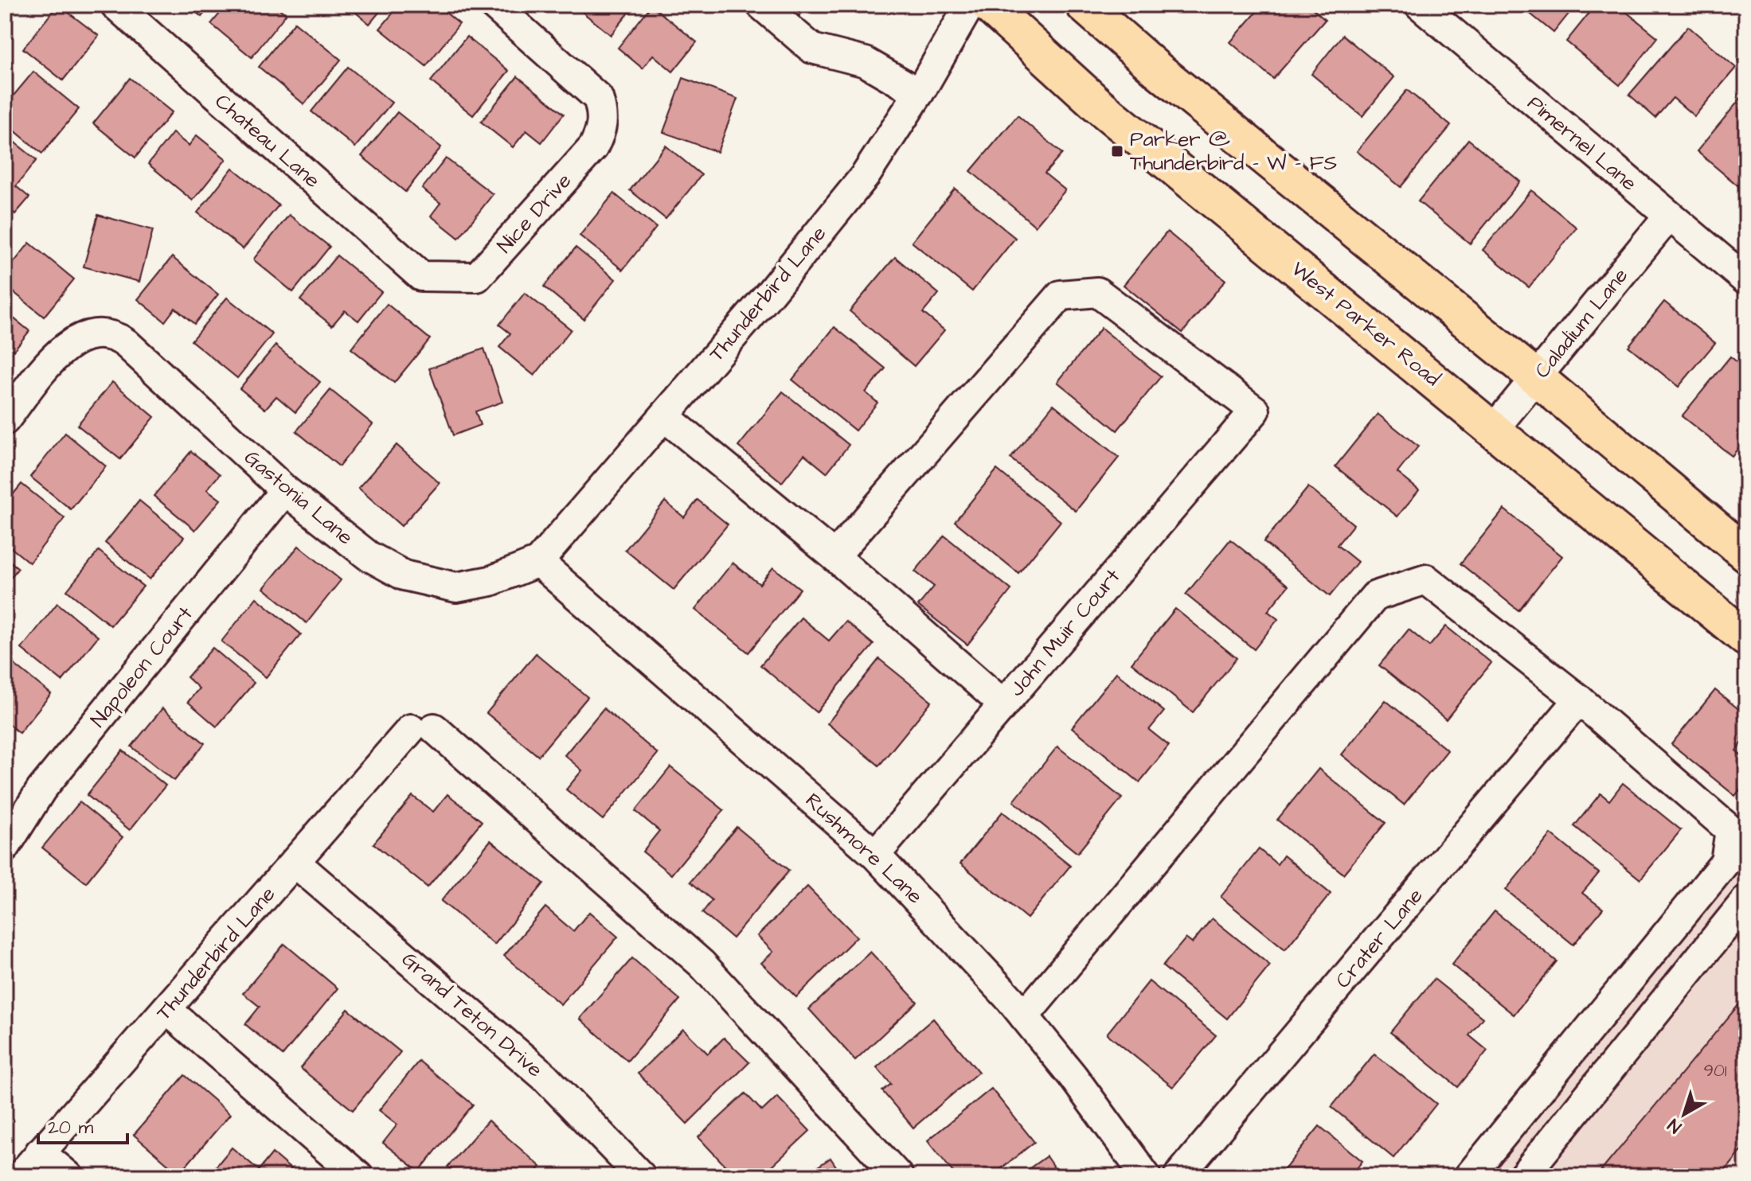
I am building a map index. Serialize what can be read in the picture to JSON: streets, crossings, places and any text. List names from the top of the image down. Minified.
{"streets":{"main road":["West Parker Road"],"street":["Chateau Lane","Pimernel Lane","Nice Drive","Thunderbird Lane","Caladium Lane","Gastonia Lane","John Muir Court","Napoleon Court","Rushmore Lane","Crater Lane","Grand Teton Drive"]},"crossings":[["Chateau Lane","Nice Drive"],["Pimernel Lane","Caladium Lane"],["Thunderbird Lane","Gastonia Lane"],["Thunderbird Lane","Rushmore Lane"],["Thunderbird Lane","Grand Teton Drive"],["Caladium Lane","West Parker Road"],["Gastonia Lane","Napoleon Court"],["Gastonia Lane","Rushmore Lane"],["John Muir Court","Rushmore Lane"]],"places":{"transit":["Parker @ Thunderbird - W - FS"]},"house_numbers":["901"],"scale_bar":"20 m","north":"bottom left"}
